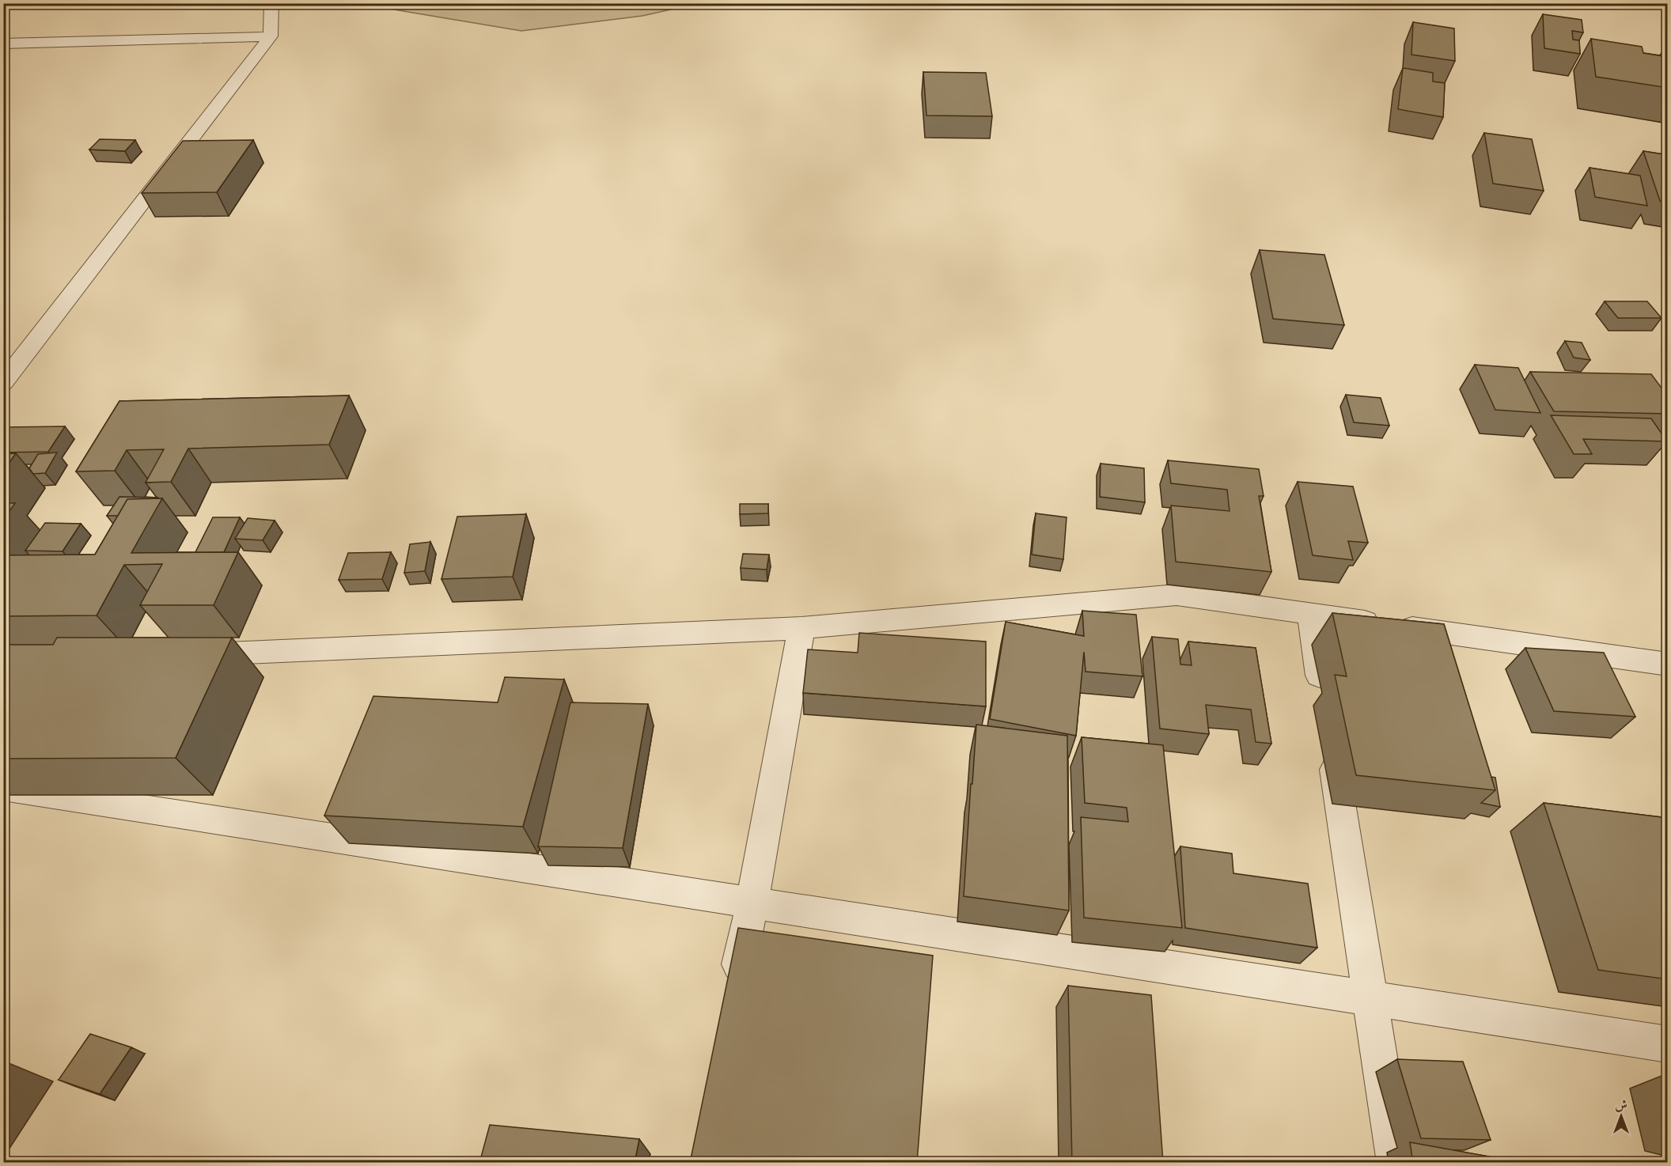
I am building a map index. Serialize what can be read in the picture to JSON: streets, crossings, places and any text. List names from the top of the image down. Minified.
{"north":"top"}
